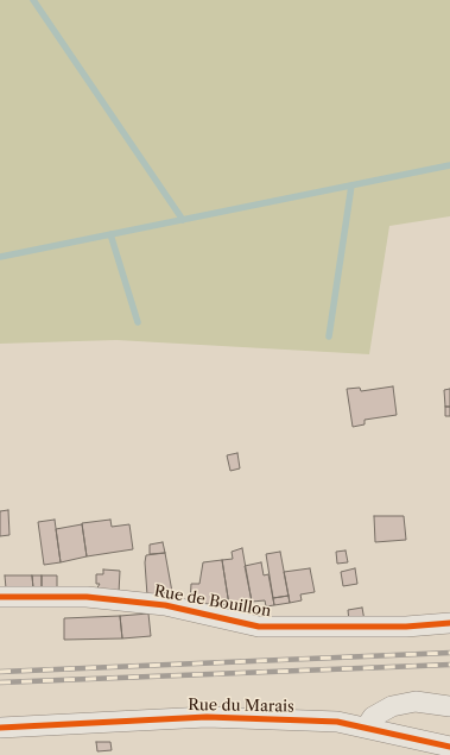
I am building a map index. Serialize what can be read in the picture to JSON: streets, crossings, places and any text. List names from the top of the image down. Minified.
{"streets":{"street":["Rue de Bouillon","Rue du Marais"]}}
